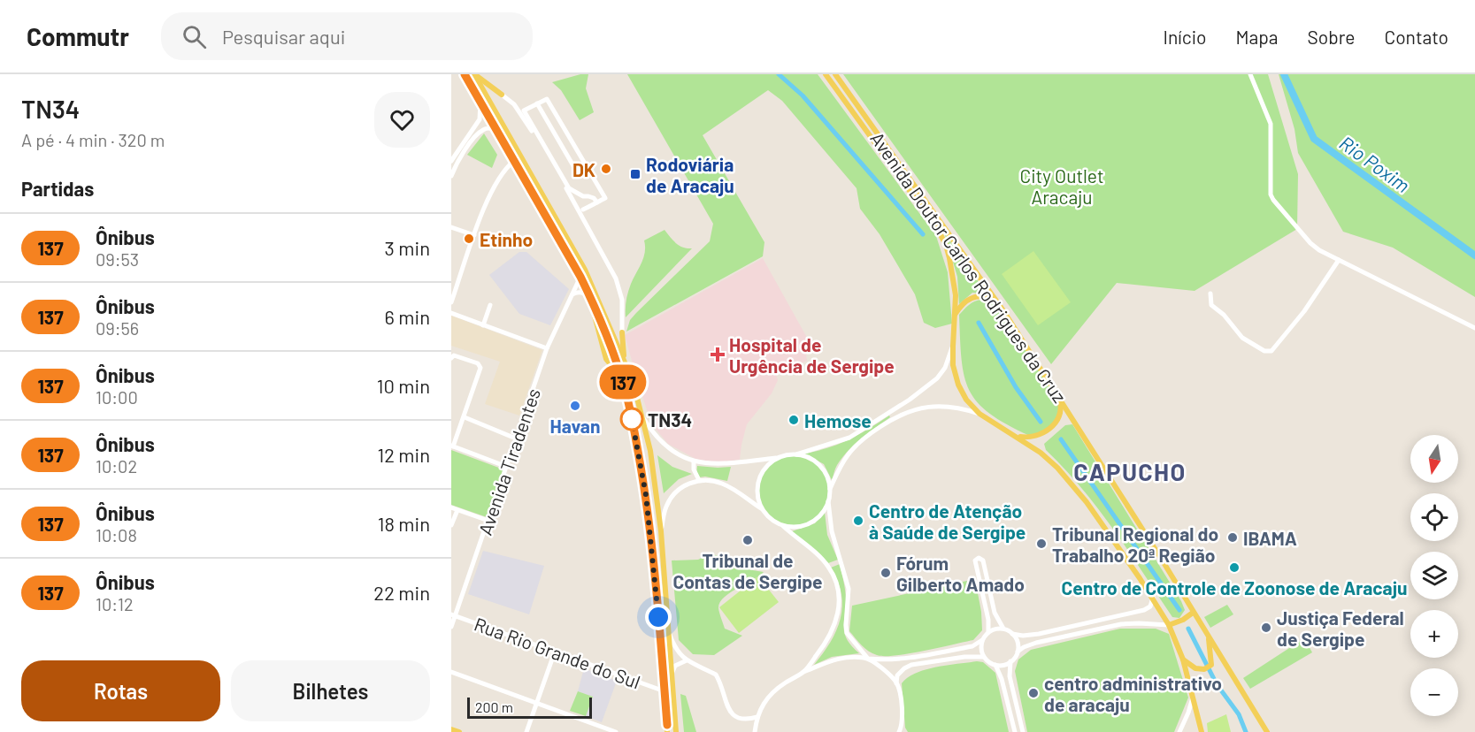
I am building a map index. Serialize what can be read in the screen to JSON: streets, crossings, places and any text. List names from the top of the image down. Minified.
{"streets":{"main road":["Avenida Doutor Carlos Rodrigues da Cruz"],"street":["Avenida Tiradentes","Rua Rio Grande do Sul"]},"crossings":[["Avenida Tiradentes","Rua Rio Grande do Sul"]],"districts":["CAPUCHO"],"water":["Rio Poxim"],"parks":["City Outlet Aracaju"],"places":{"other":["DK","Etinho","Havan","TN34","Hemose","Centro de Atenção à Saúde de Sergipe","IBAMA","Tribunal de Contas de Sergipe","Tribunal Regional do Trabalho 20ª Região","Centro de Controle de Zoonose de Aracaju","Fórum Gilberto Amado","Justiça Federal de Sergipe","centro administrativo de aracaju"],"transit":["Rodoviária de Aracaju"],"health":["Hospital de Urgência de Sergipe"]},"lines":["bus line 137"],"scale_bar":"200 m","north":"bottom","page":{"header":"Commutr","search":"Pesquisar aqui","nav":["Início","Mapa","Sobre","Contato"],"heading":[["TN34","A pé · 4 min · 320 m"],"Partidas"],"on_map":"137","list":[{"mark":"137","name":"Ônibus","note":"09:53","value":"3 min"},{"mark":"137","name":"Ônibus","note":"09:56","value":"6 min"},{"mark":"137","name":"Ônibus","note":"10:00","value":"10 min"},{"mark":"137","name":"Ônibus","note":"10:02","value":"12 min"},{"mark":"137","name":"Ônibus","note":"10:08","value":"18 min"},{"mark":"137","name":"Ônibus","note":"10:12","value":"22 min"}],"map_buttons":["+","−"],"buttons":["Rotas","Bilhetes"],"scale":"200 m"}}
